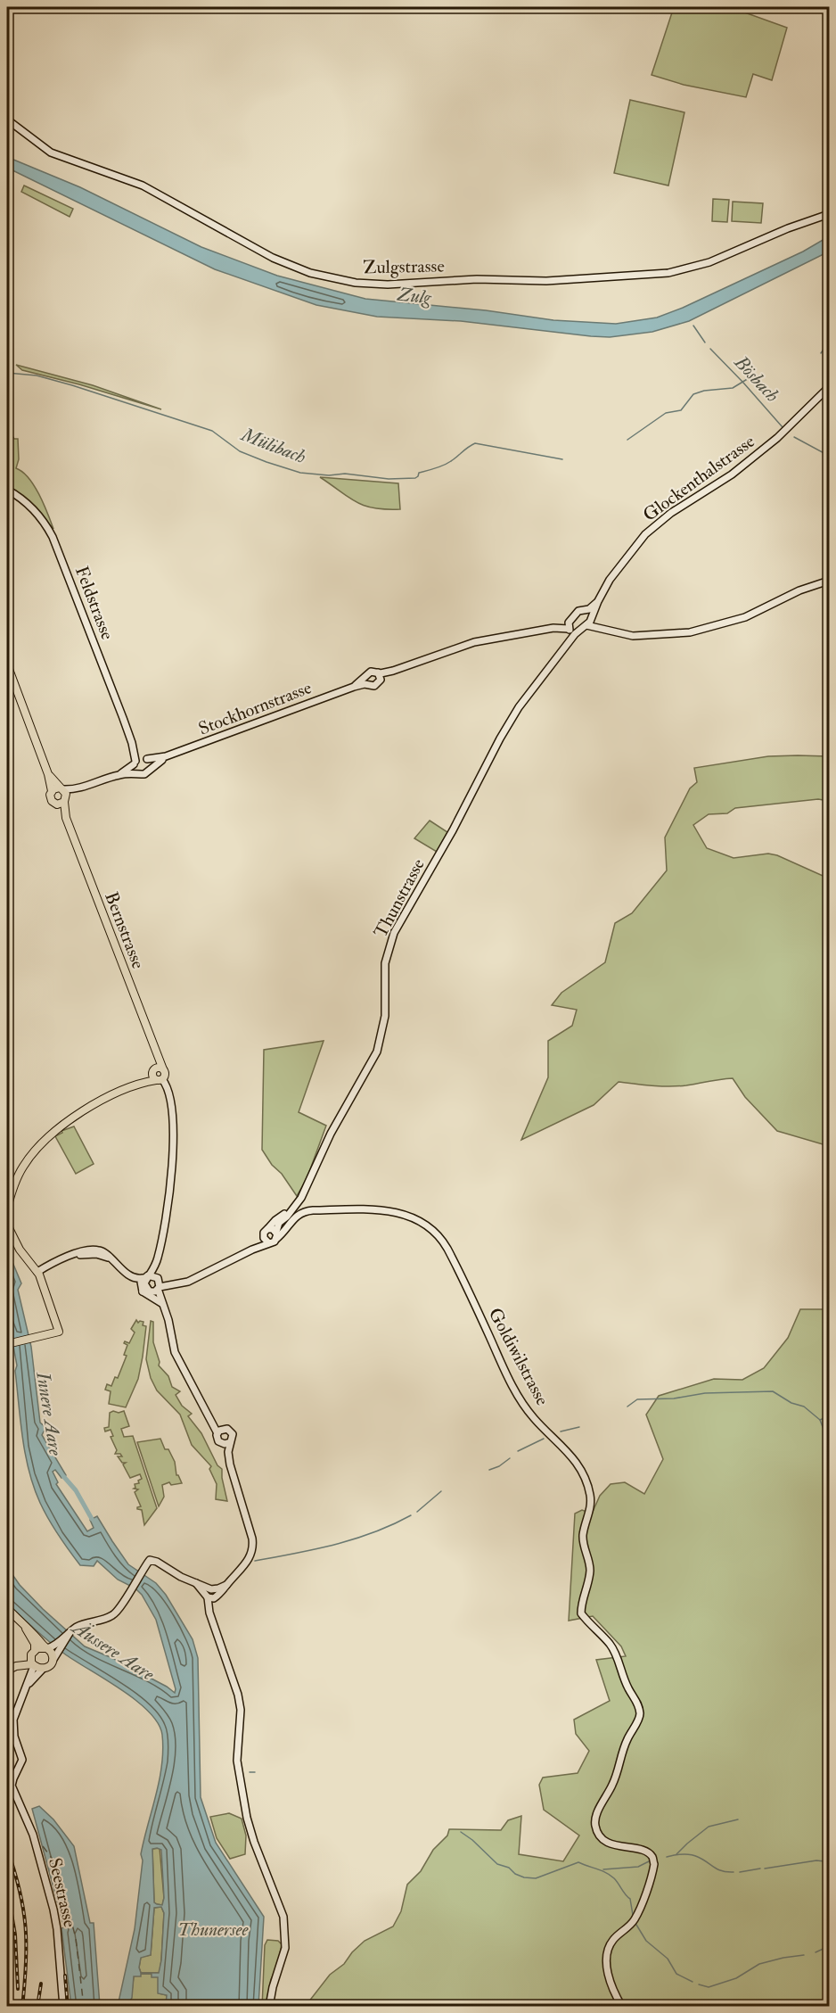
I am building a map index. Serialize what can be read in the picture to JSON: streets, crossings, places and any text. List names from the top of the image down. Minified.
{"streets":{"main road":["Zulgstrasse","Glockenthalstrasse","Feldstrasse","Stockhornstrasse","Thunstrasse","Bernstrasse","Goldiwilstrasse","Seestrasse"]},"crossings":[["Glockenthalstrasse","Thunstrasse"],["Feldstrasse","Stockhornstrasse"],["Thunstrasse","Goldiwilstrasse"]],"water":["Zulg","Bösbach","Mülibach","Innere Aare","Äussere Aare","Thunersee"]}
